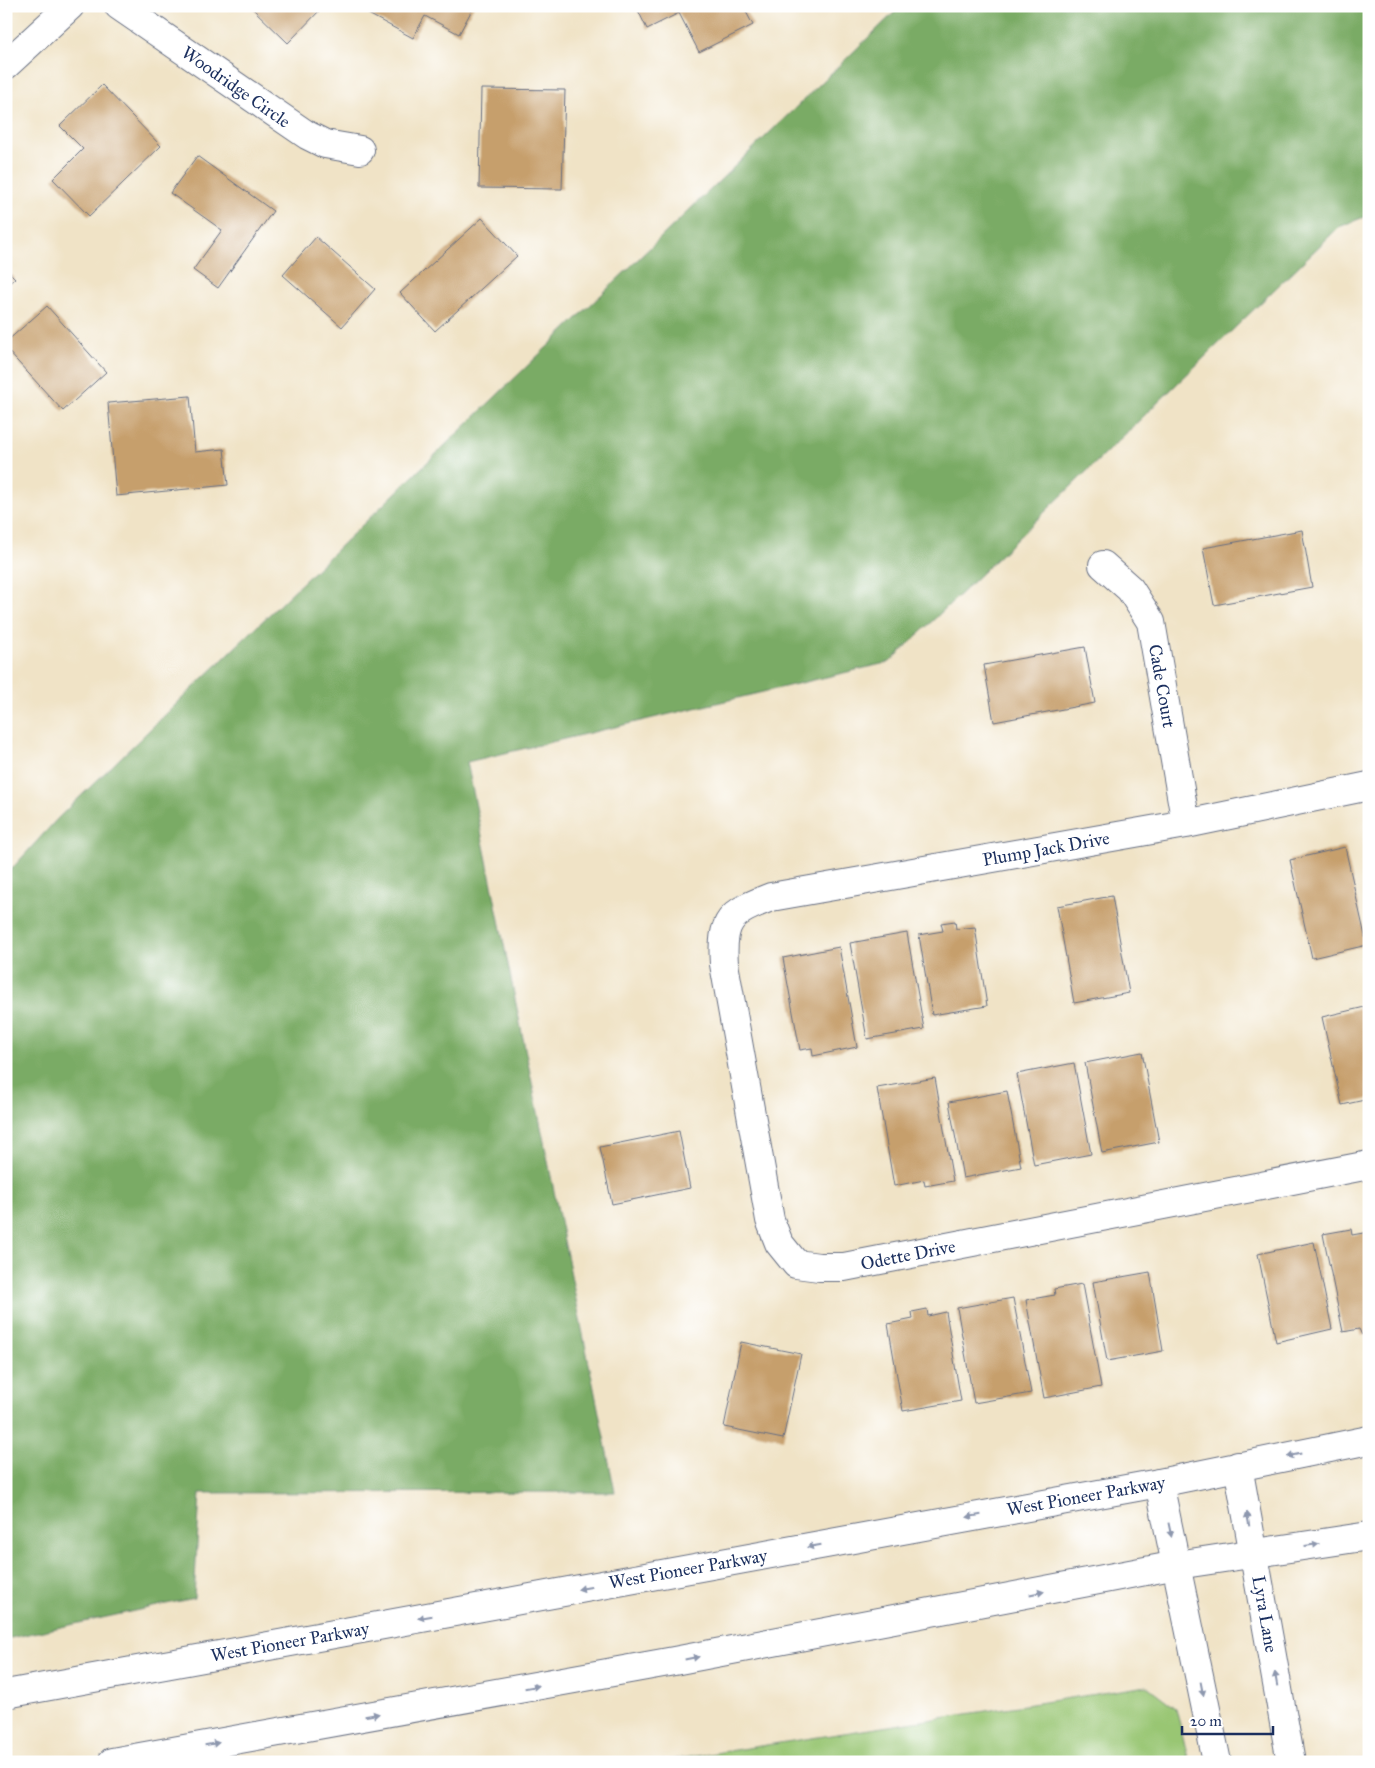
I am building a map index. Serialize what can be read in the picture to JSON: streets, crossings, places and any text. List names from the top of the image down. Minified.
{"streets":{"street":["Woodridge Circle","Cade Court","Plump Jack Drive","Odette Drive","West Pioneer Parkway","Lyra Lane"]},"crossings":[["Cade Court","Plump Jack Drive"],["Plump Jack Drive","Odette Drive"],["West Pioneer Parkway","Lyra Lane"]],"scale_bar":"20 m"}
